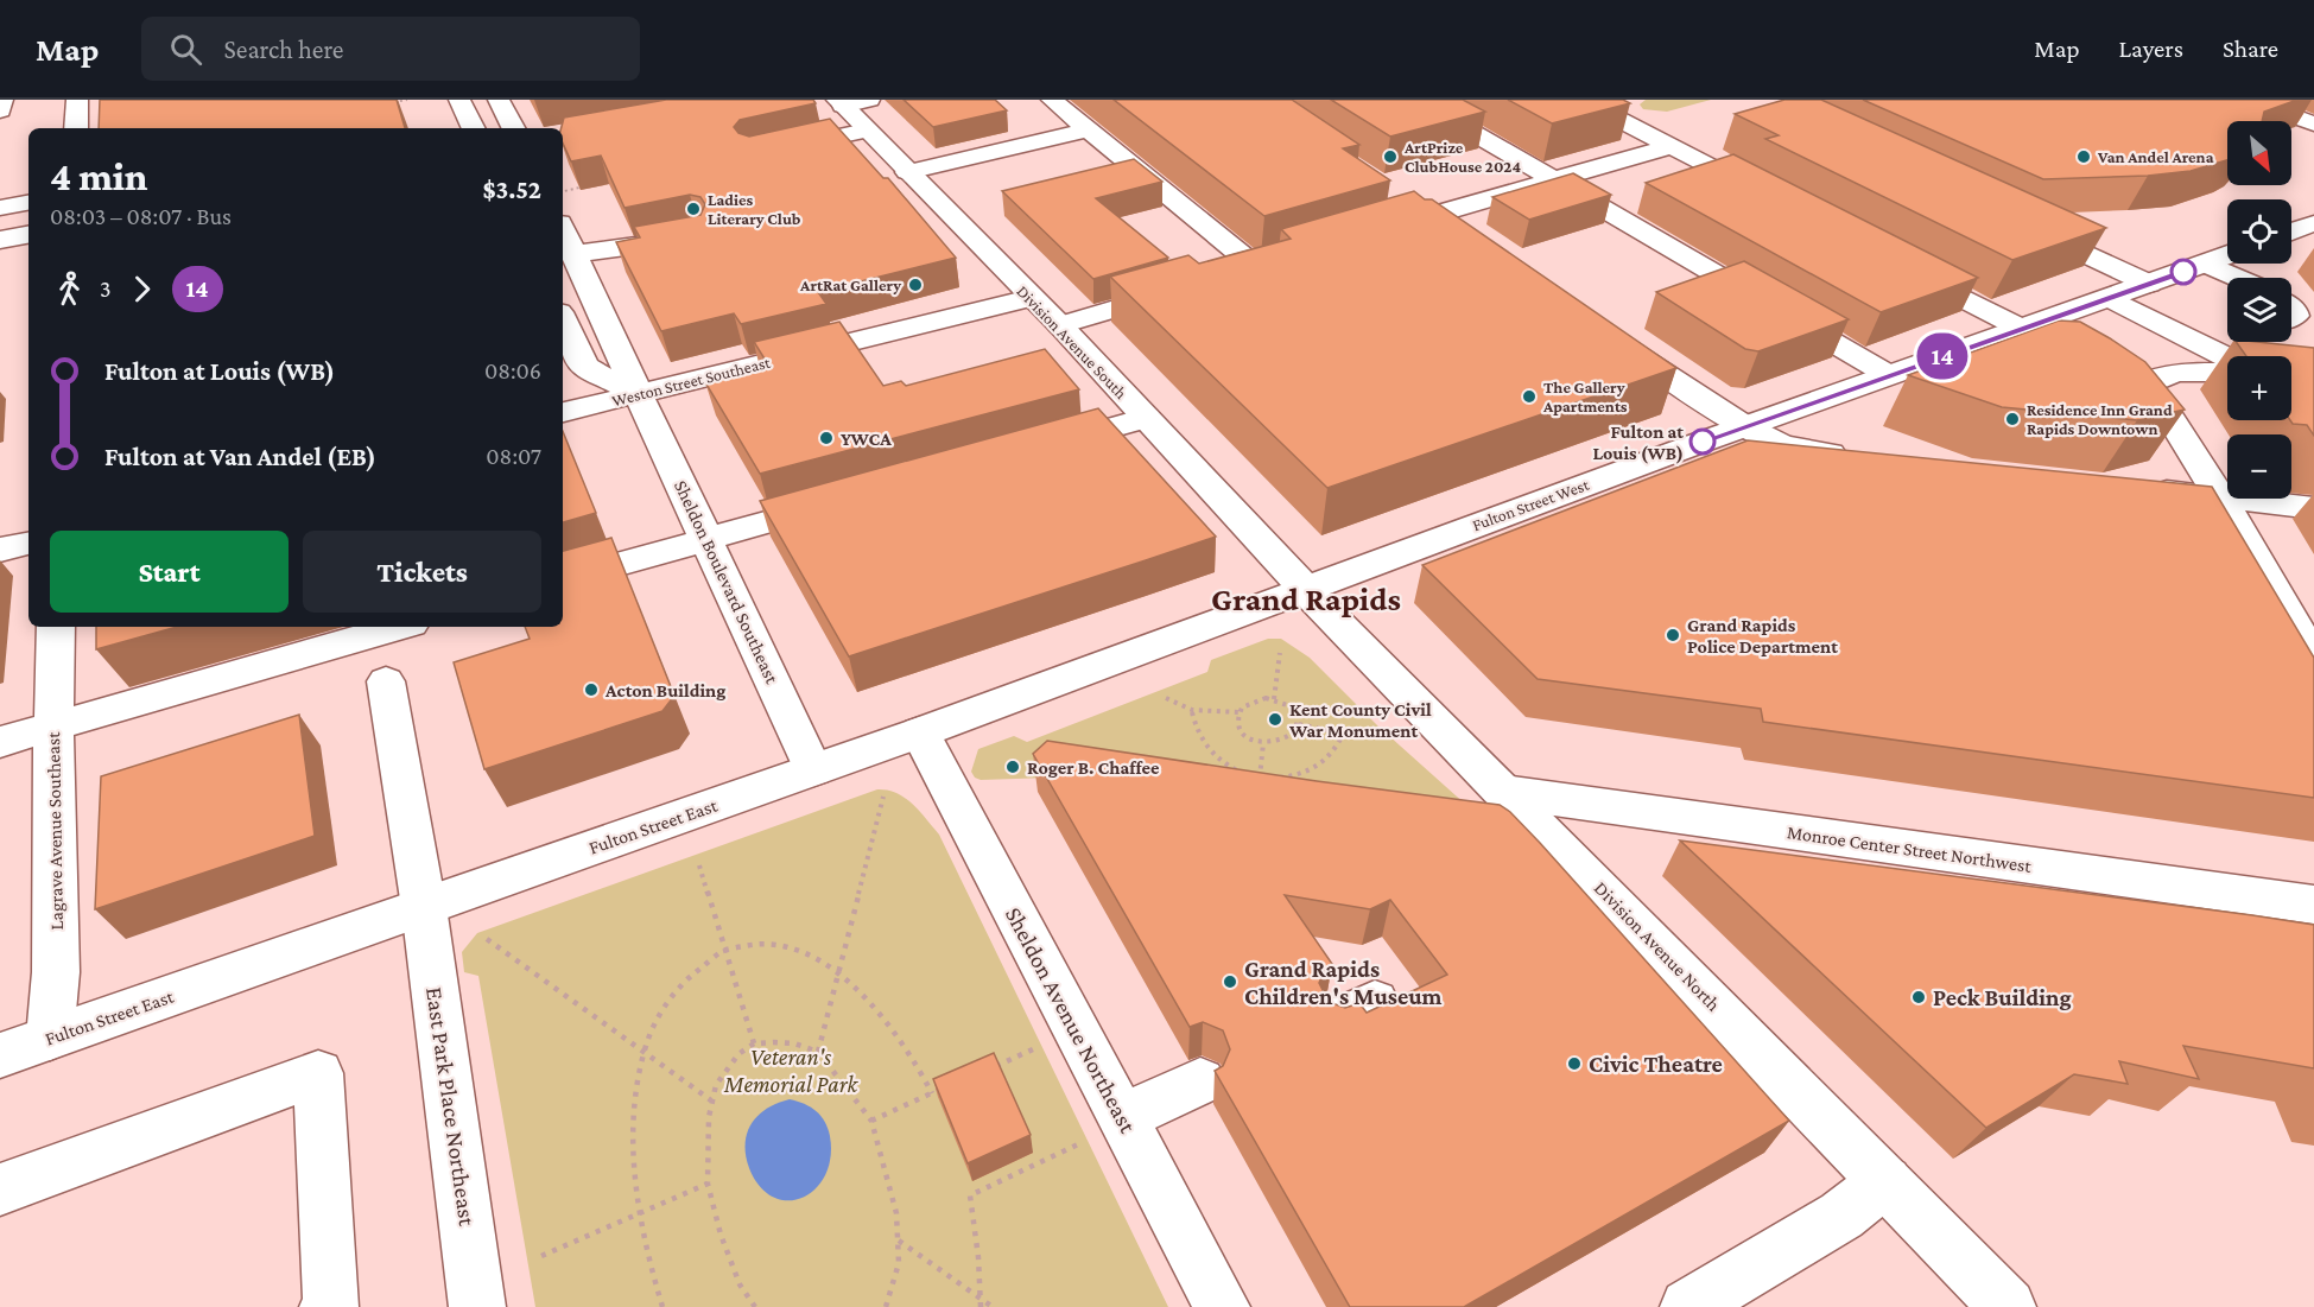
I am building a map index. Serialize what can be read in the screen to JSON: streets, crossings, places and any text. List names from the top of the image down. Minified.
{"streets":{"street":["Division Avenue South","Weston Street Southeast","Fulton Street West","Sheldon Boulevard Southeast","Fulton Street East","Lagrave Avenue Southeast","Monroe Center Street Northwest","Division Avenue North","Sheldon Avenue Northeast","East Park Place Northeast"]},"crossings":[["Division Avenue South","Weston Street Southeast"],["Division Avenue South","Fulton Street West"],["Division Avenue South","Fulton Street East"],["Division Avenue South","Division Avenue North"],["Weston Street Southeast","Sheldon Boulevard Southeast"],["Fulton Street West","Fulton Street East"],["Fulton Street West","Division Avenue North"],["Sheldon Boulevard Southeast","Fulton Street East"],["Fulton Street East","Lagrave Avenue Southeast"],["Fulton Street East","Division Avenue North"],["Fulton Street East","Sheldon Avenue Northeast"],["Fulton Street East","East Park Place Northeast"],["Monroe Center Street Northwest","Division Avenue North"]],"districts":["Grand Rapids"],"parks":["Veteran's Memorial Park"],"places":["ArtPrize ClubHouse 2024","Van Andel Arena","Ladies Literary Club","ArtRat Gallery","The Gallery Apartments","Residence Inn Grand Rapids Downtown","YWCA","Fulton at Louis (WB)","Grand Rapids Police Department","Acton Building","Kent County Civil War Monument","Roger B. Chaffee","Grand Rapids Children's Museum","Peck Building","Civic Theatre"],"lines":["bus line 14"],"north":"bottom right","page":{"header":"Map","search":"Search here","nav":["Map","Layers","Share"],"on_map":"14","map_buttons":["+","−"],"heading":["4 min","08:03 – 08:07 · Bus","$3.52"],"legs":["3","14"],"list":[{"name":"Fulton at Louis (WB)","value":"08:06"},{"name":"Fulton at Van Andel (EB)","value":"08:07"}],"buttons":["Start","Tickets"]}}
